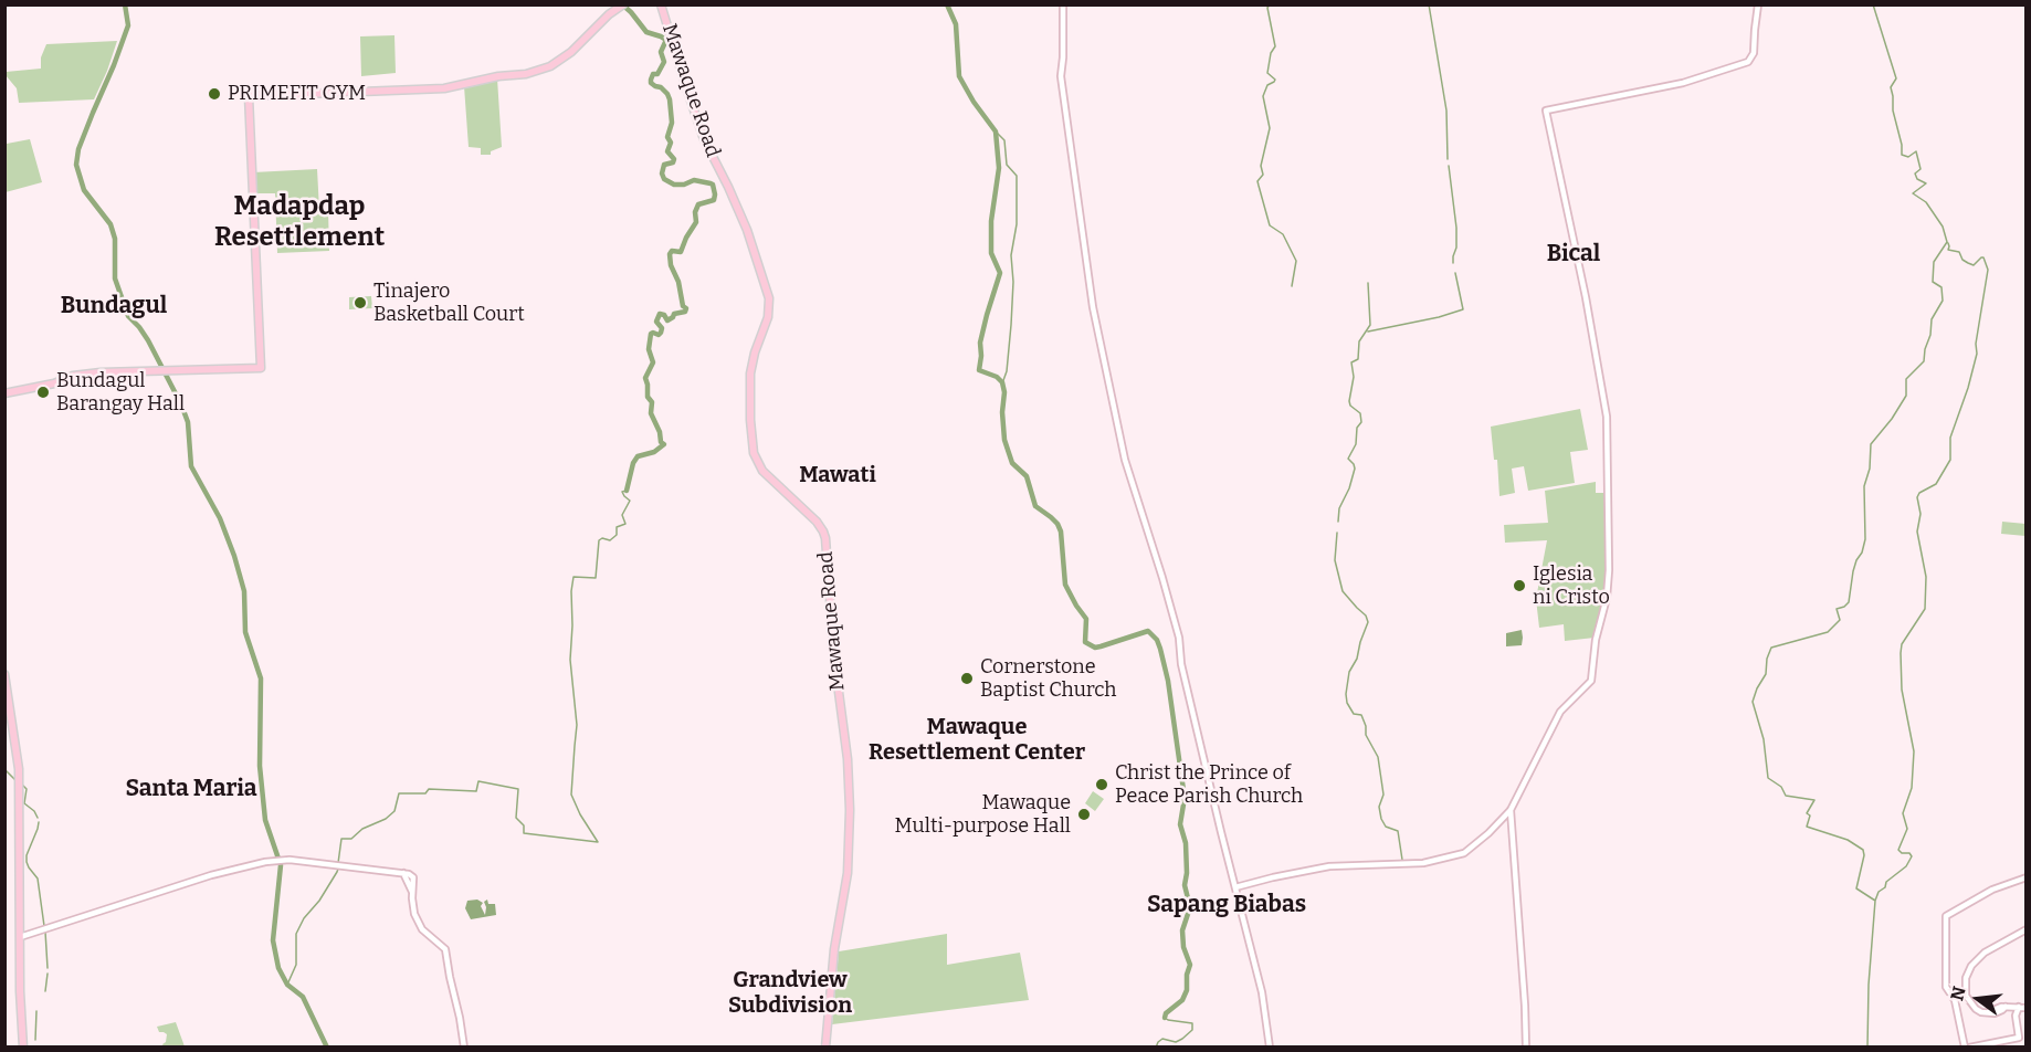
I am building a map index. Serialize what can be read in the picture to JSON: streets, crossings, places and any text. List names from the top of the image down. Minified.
{"streets":{"main road":["Mawaque Road"]},"districts":["Madapdap Resettlement","Bical","Bundagul","Mawati","Mawaque Resettlement Center","Santa Maria","Sapang Biabas","Grandview Subdivision"],"places":["PRIMEFIT GYM","Tinajero Basketball Court","Bundagul Barangay Hall","Iglesia ni Cristo","Cornerstone Baptist Church","Christ the Prince of Peace Parish Church","Mawaque Multi-purpose Hall"],"north":"left"}
